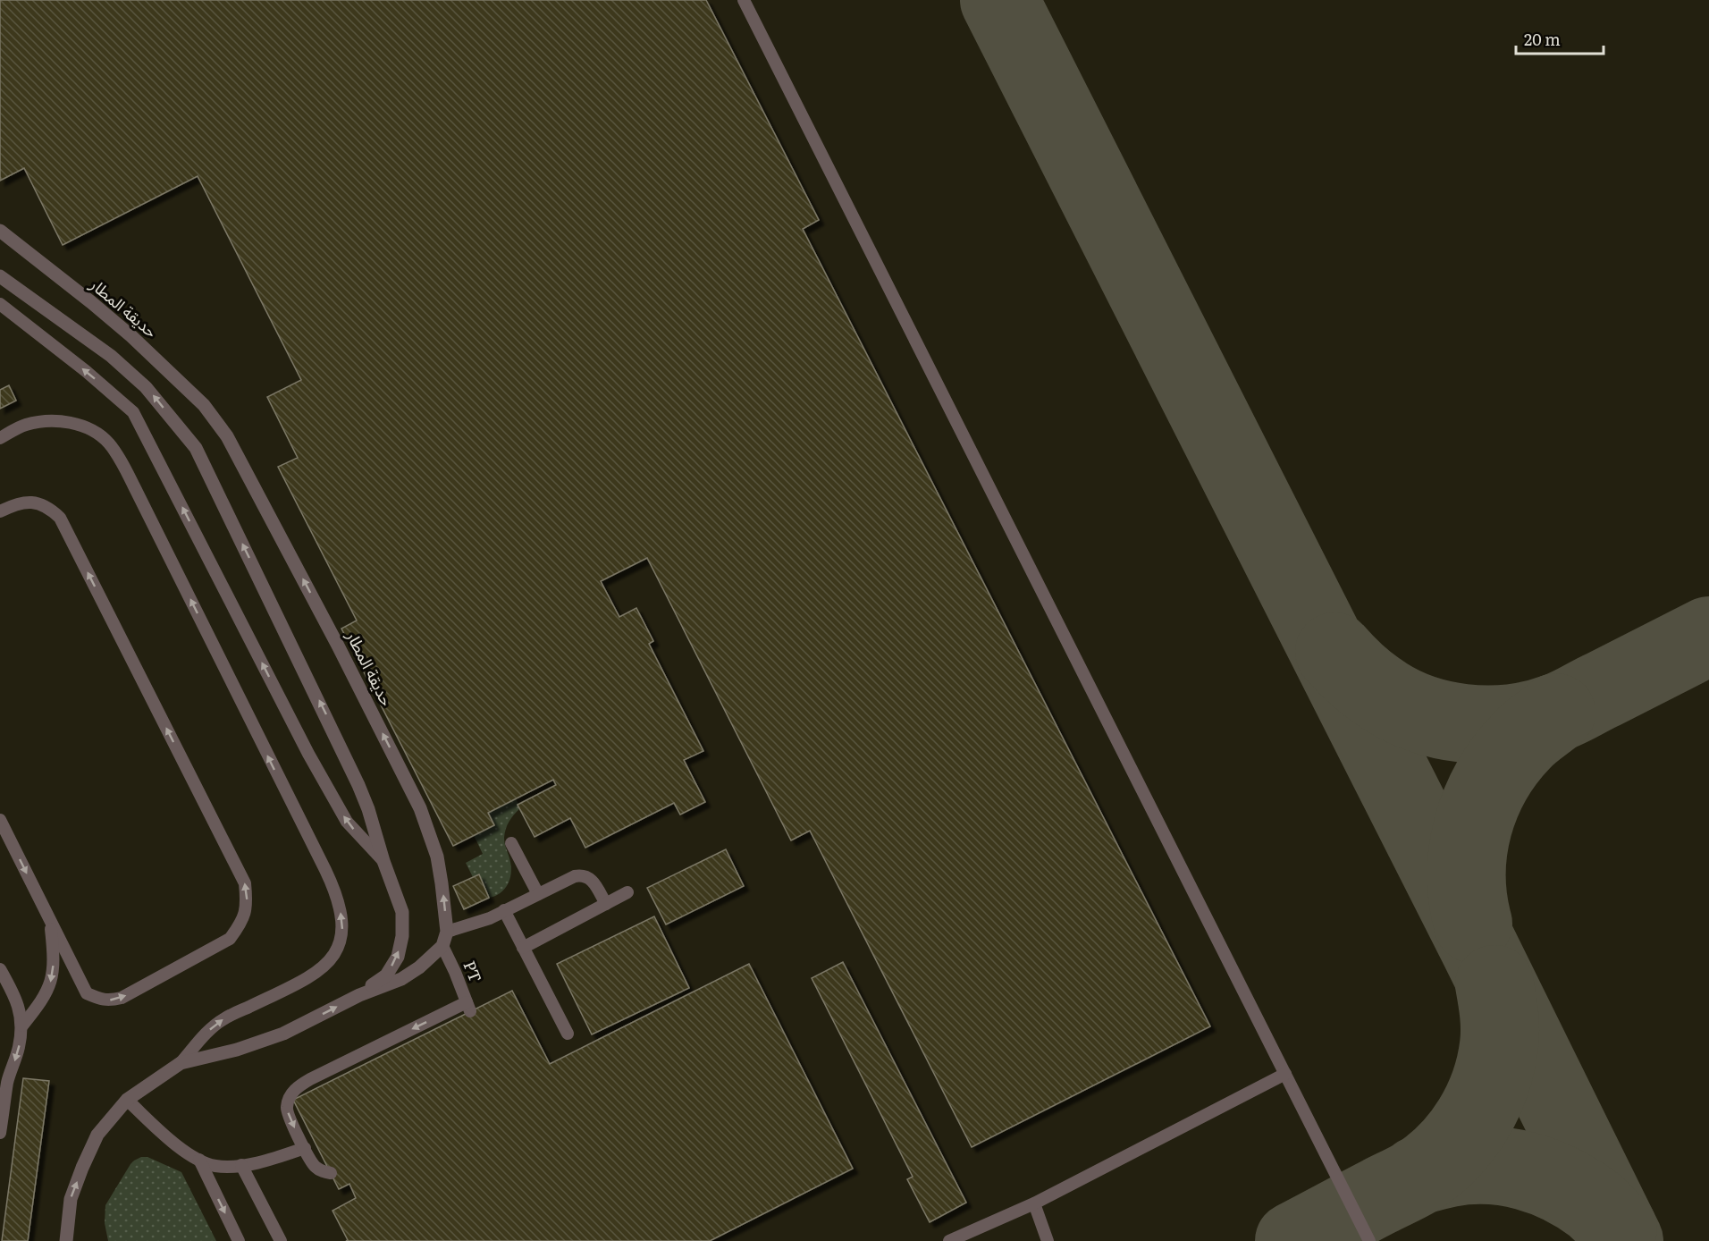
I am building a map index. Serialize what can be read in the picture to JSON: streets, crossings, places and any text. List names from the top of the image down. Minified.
{"streets":{"street":["حديقة المطار"],"lane":["PT"]},"crossings":[["حديقة المطار","PT"]],"scale_bar":"20 m"}
